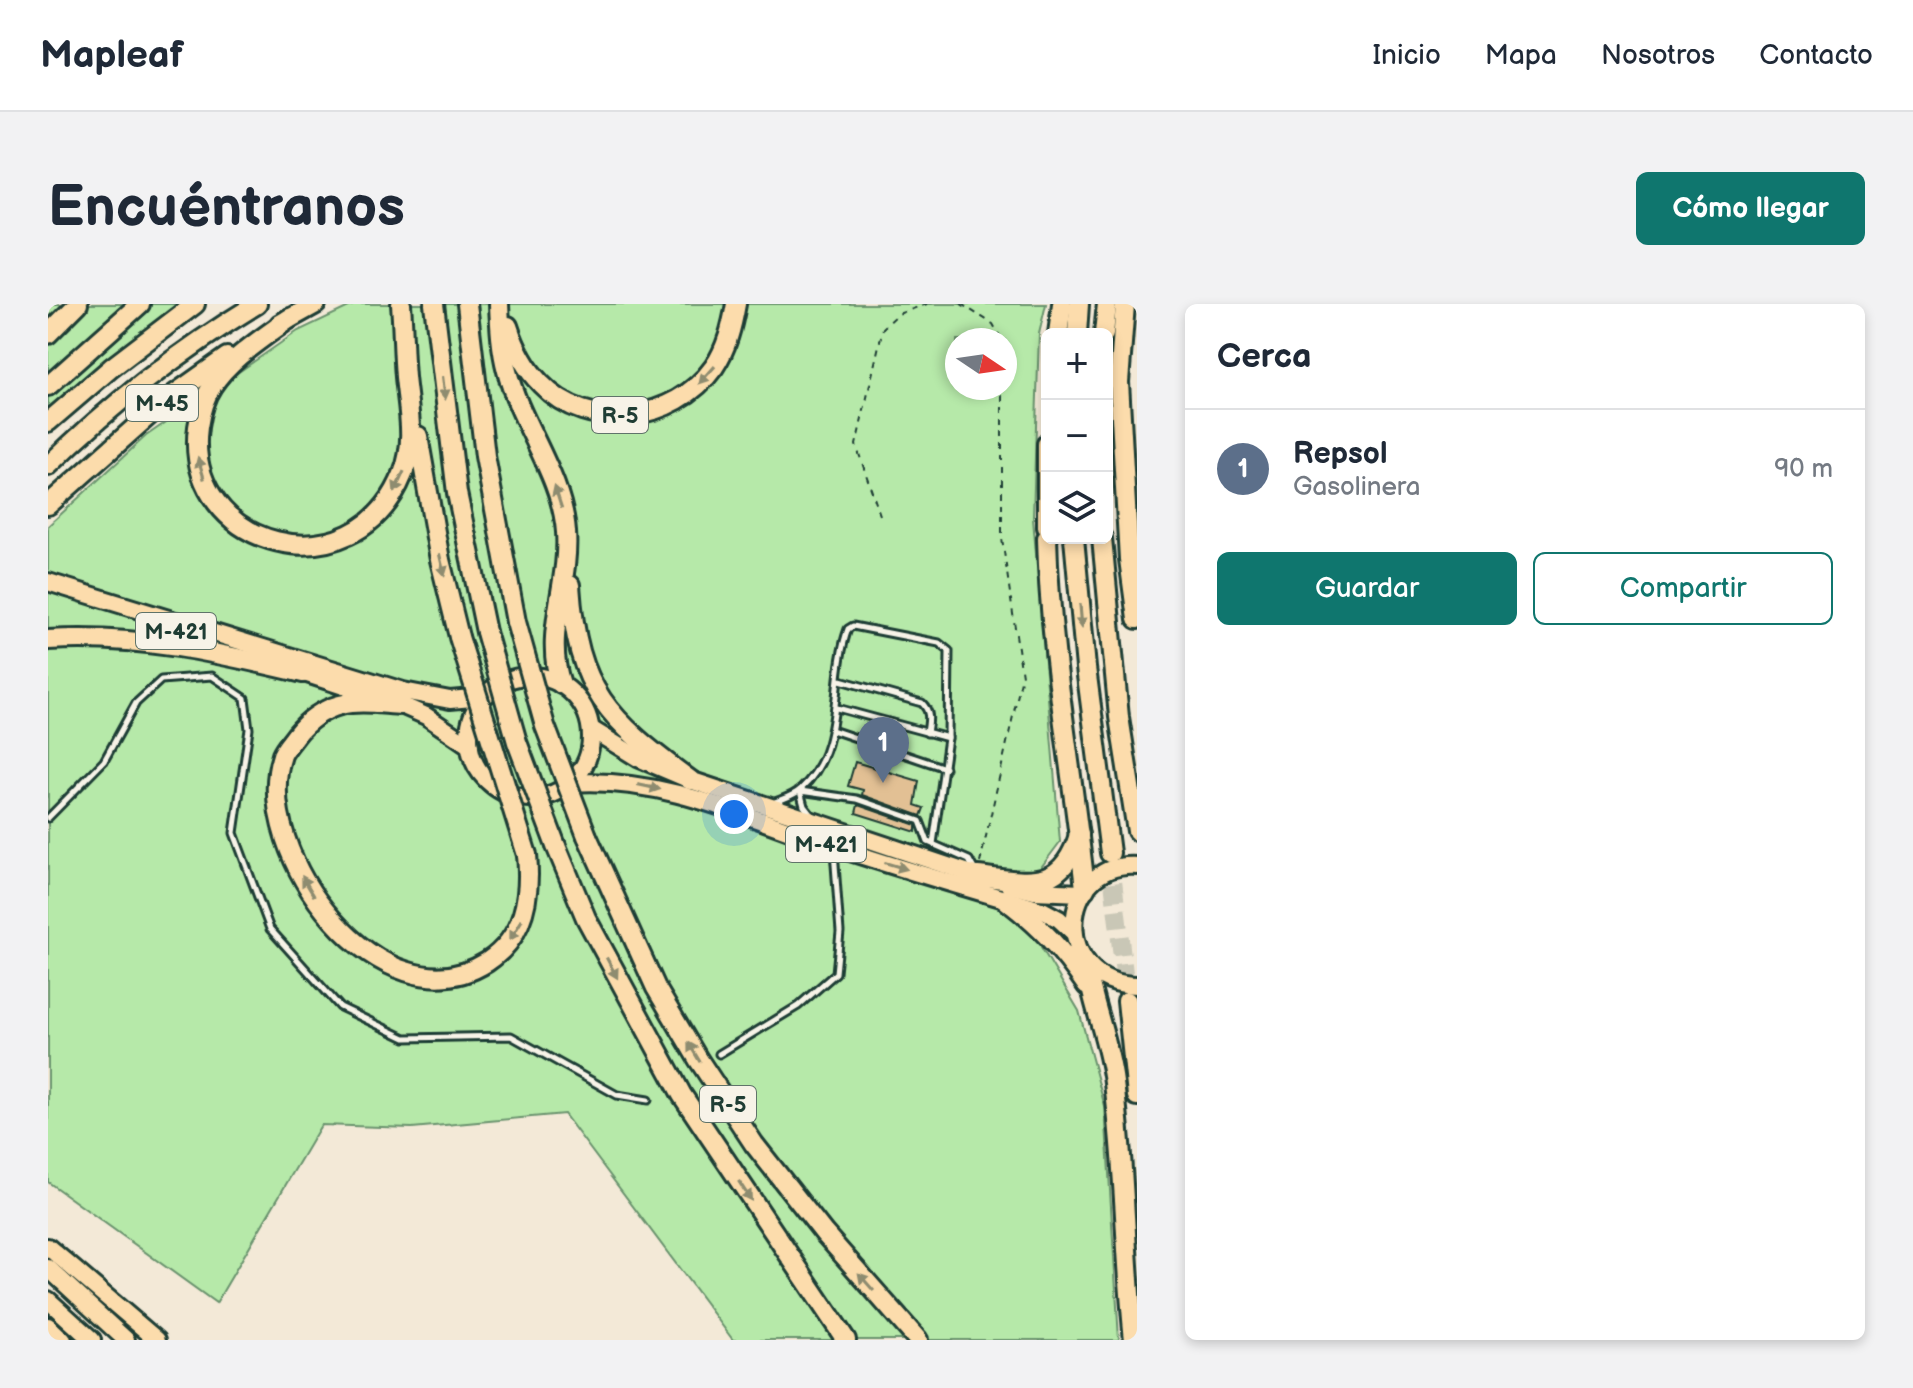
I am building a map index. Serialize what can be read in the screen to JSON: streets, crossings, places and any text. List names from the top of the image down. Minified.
{"streets":{"highway":["M-45","R-5"],"main road":["M-421"]},"crossings":[["R-5","M-421"]],"north":"right","page":{"header":"Mapleaf","nav":["Inicio","Mapa","Nosotros","Contacto"],"buttons":["Cómo llegar",["Guardar","Compartir"]],"title":"Encuéntranos","heading":"Cerca","map_buttons":["+","−"],"list":[{"mark":"1","name":"Repsol","note":"Gasolinera","value":"90 m"}],"pins":"1"}}
